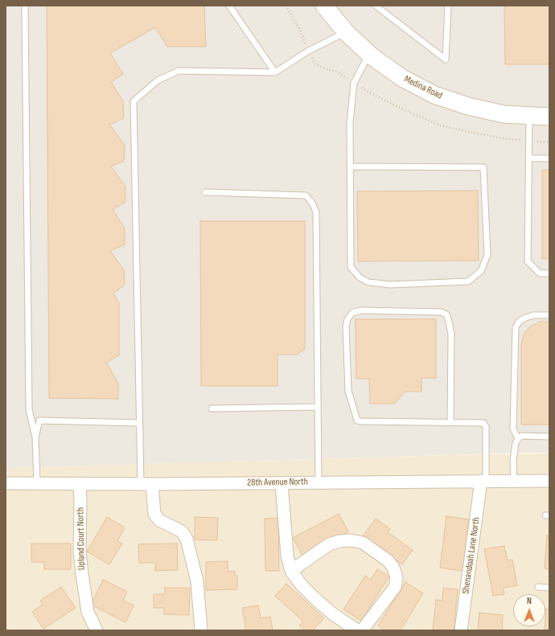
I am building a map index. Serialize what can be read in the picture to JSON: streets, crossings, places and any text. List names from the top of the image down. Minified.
{"streets":{"street":["Medina Road","28th Avenue North","Upland Court North","Shenandoah Lane North"]},"crossings":[["28th Avenue North","Upland Court North"],["28th Avenue North","Shenandoah Lane North"]],"north":"top"}
